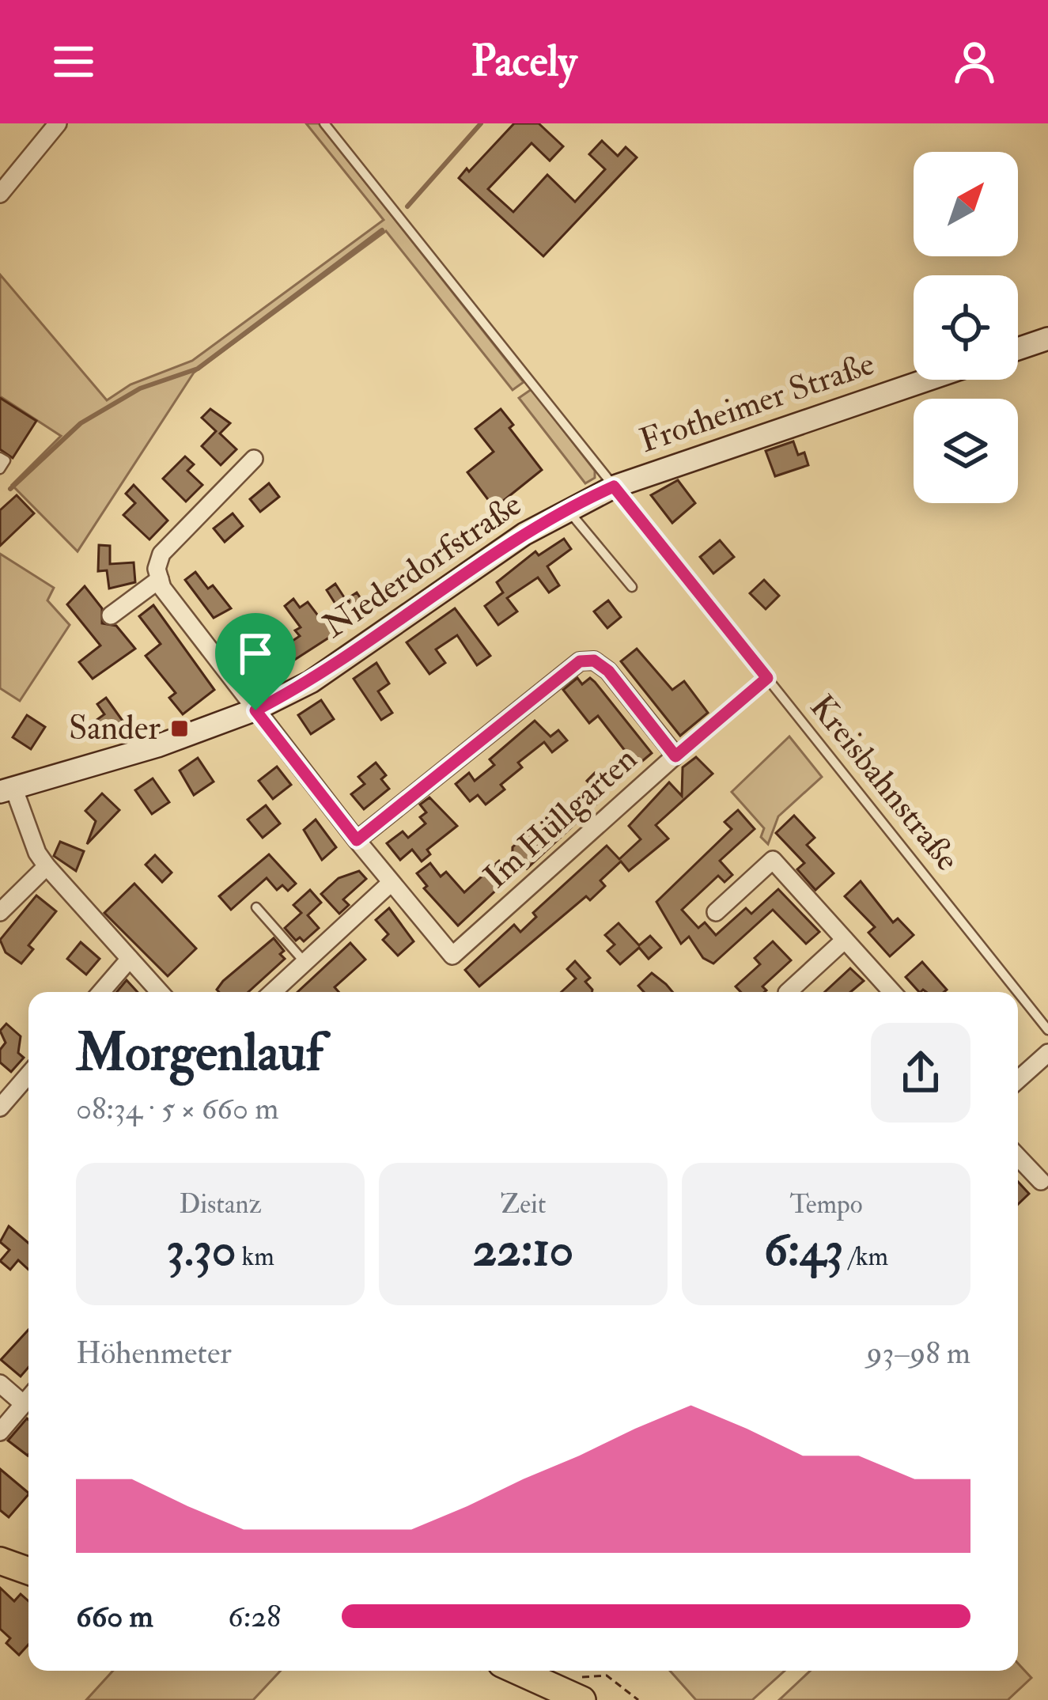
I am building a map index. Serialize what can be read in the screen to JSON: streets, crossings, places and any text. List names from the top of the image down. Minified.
{"streets":{"main road":["Frotheimer Straße","Niederdorfstraße"],"street":["Im Hüllgarten"],"lane":["Kreisbahnstraße"]},"crossings":[["Frotheimer Straße","Niederdorfstraße"],["Frotheimer Straße","Kreisbahnstraße"],["Niederdorfstraße","Kreisbahnstraße"],["Niederdorfstraße","Im Hüllgarten"]],"places":{"transit":["Sander"]},"north":"top right","page":{"header":"Pacely","heading":["Morgenlauf","08:34 · 5 × 660 m"],"stats":[["Distanz","3.30 km"],["Zeit","22:10"],["Tempo","6:43 /km"]],"chart":["Höhenmeter","93–98 m"],"list":[{"name":"660 m","note":"6:28"}]}}
